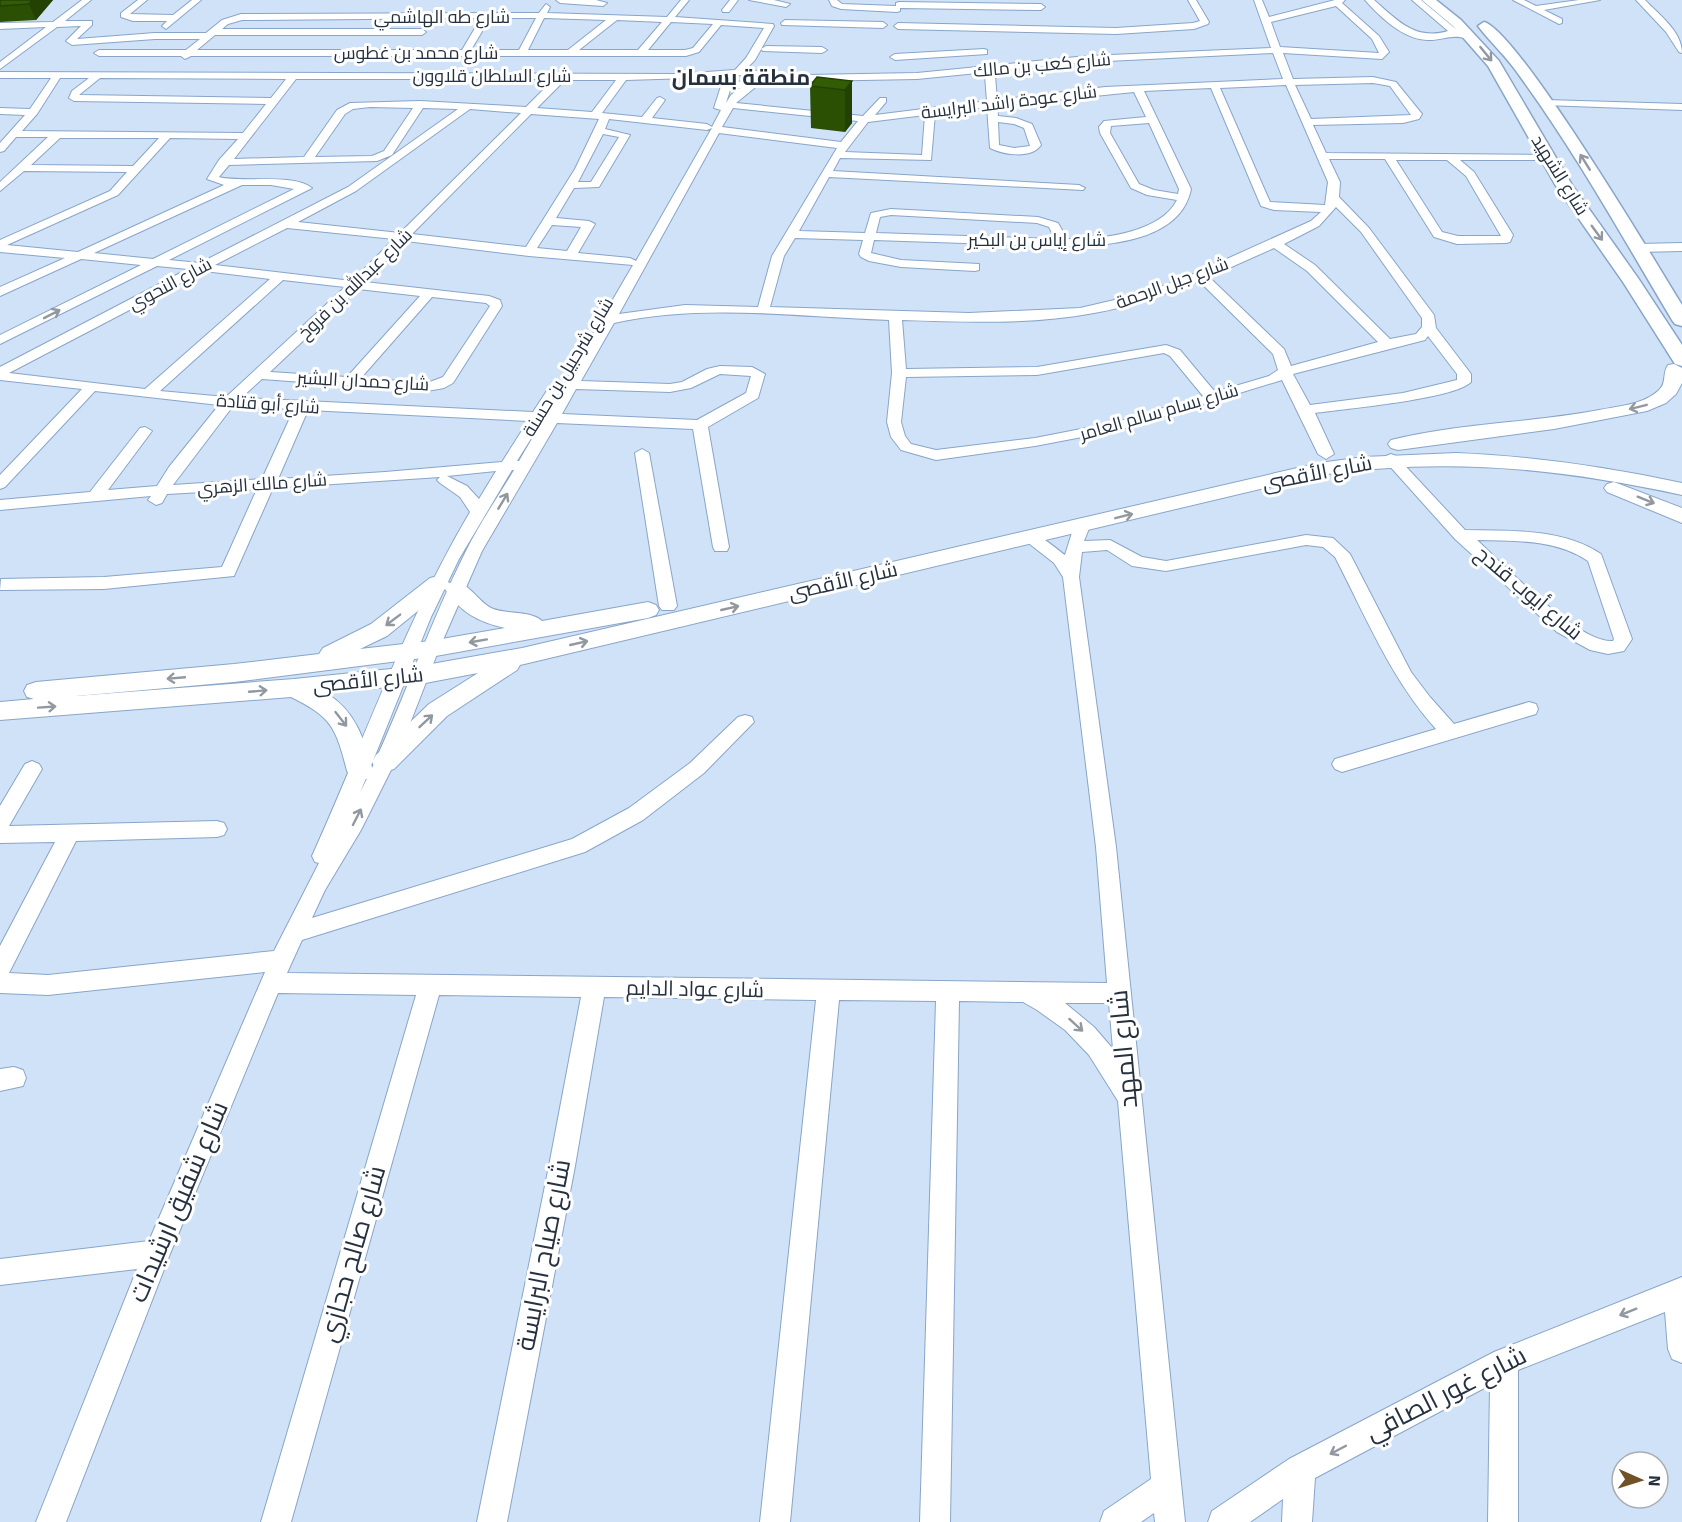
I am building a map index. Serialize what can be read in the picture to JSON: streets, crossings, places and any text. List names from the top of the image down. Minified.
{"streets":{"highway":["شارع الشهيد"],"main road":["شارع الأقصى"],"street":["شارع طه الهاشمي","شارع محمد بن غطوس","شارع كعب بن مالك","شارع السلطان قلاوون","شارع عودة راشد البرايسة","شارع إياس بن البكير","شارع جبل الرحمة","شارع النحوي","شارع عبدالله بن فروخ","شارع شرحبيل بن حسنة","شارع حمدان البشير","شارع أبو قتادة","شارع بسام سالم العامر","شارع مالك الزهري","شارع أيوب قندح","شارع عواد الدايم","شارع المهد","شارع شفيق ارشيدات","شارع صالح حجازي","شارع صياح البرايسة","شارع غور الصافي"]},"crossings":[["شارع طه الهاشمي","شارع محمد بن غطوس"],["شارع طه الهاشمي","شارع شرحبيل بن حسنة"],["شارع محمد بن غطوس","شارع السلطان قلاوون"],["شارع كعب بن مالك","شارع شرحبيل بن حسنة"],["شارع السلطان قلاوون","شارع عبدالله بن فروخ"],["شارع السلطان قلاوون","شارع شرحبيل بن حسنة"],["شارع عودة راشد البرايسة","شارع شرحبيل بن حسنة"],["شارع جبل الرحمة","شارع شرحبيل بن حسنة"],["شارع جبل الرحمة","شارع بسام سالم العامر"],["شارع النحوي","شارع حمدان البشير"],["شارع النحوي","شارع أبو قتادة"],["شارع عبدالله بن فروخ","شارع حمدان البشير"],["شارع عبدالله بن فروخ","شارع أبو قتادة"],["شارع عبدالله بن فروخ","شارع مالك الزهري"],["شارع شرحبيل بن حسنة","شارع أبو قتادة"],["شارع شرحبيل بن حسنة","شارع الأقصى"],["شارع شرحبيل بن حسنة","شارع مالك الزهري"],["شارع شرحبيل بن حسنة","شارع شفيق ارشيدات"],["شارع الأقصى","شارع أيوب قندح"],["شارع الأقصى","شارع المهد"],["شارع الأقصى","شارع شفيق ارشيدات"],["شارع عواد الدايم","شارع المهد"],["شارع عواد الدايم","شارع شفيق ارشيدات"],["شارع عواد الدايم","شارع صالح حجازي"],["شارع عواد الدايم","شارع صياح البرايسة"]],"one_way":["شارع غور الصافي"],"districts":["منطقة بسمان"],"north":"right"}
